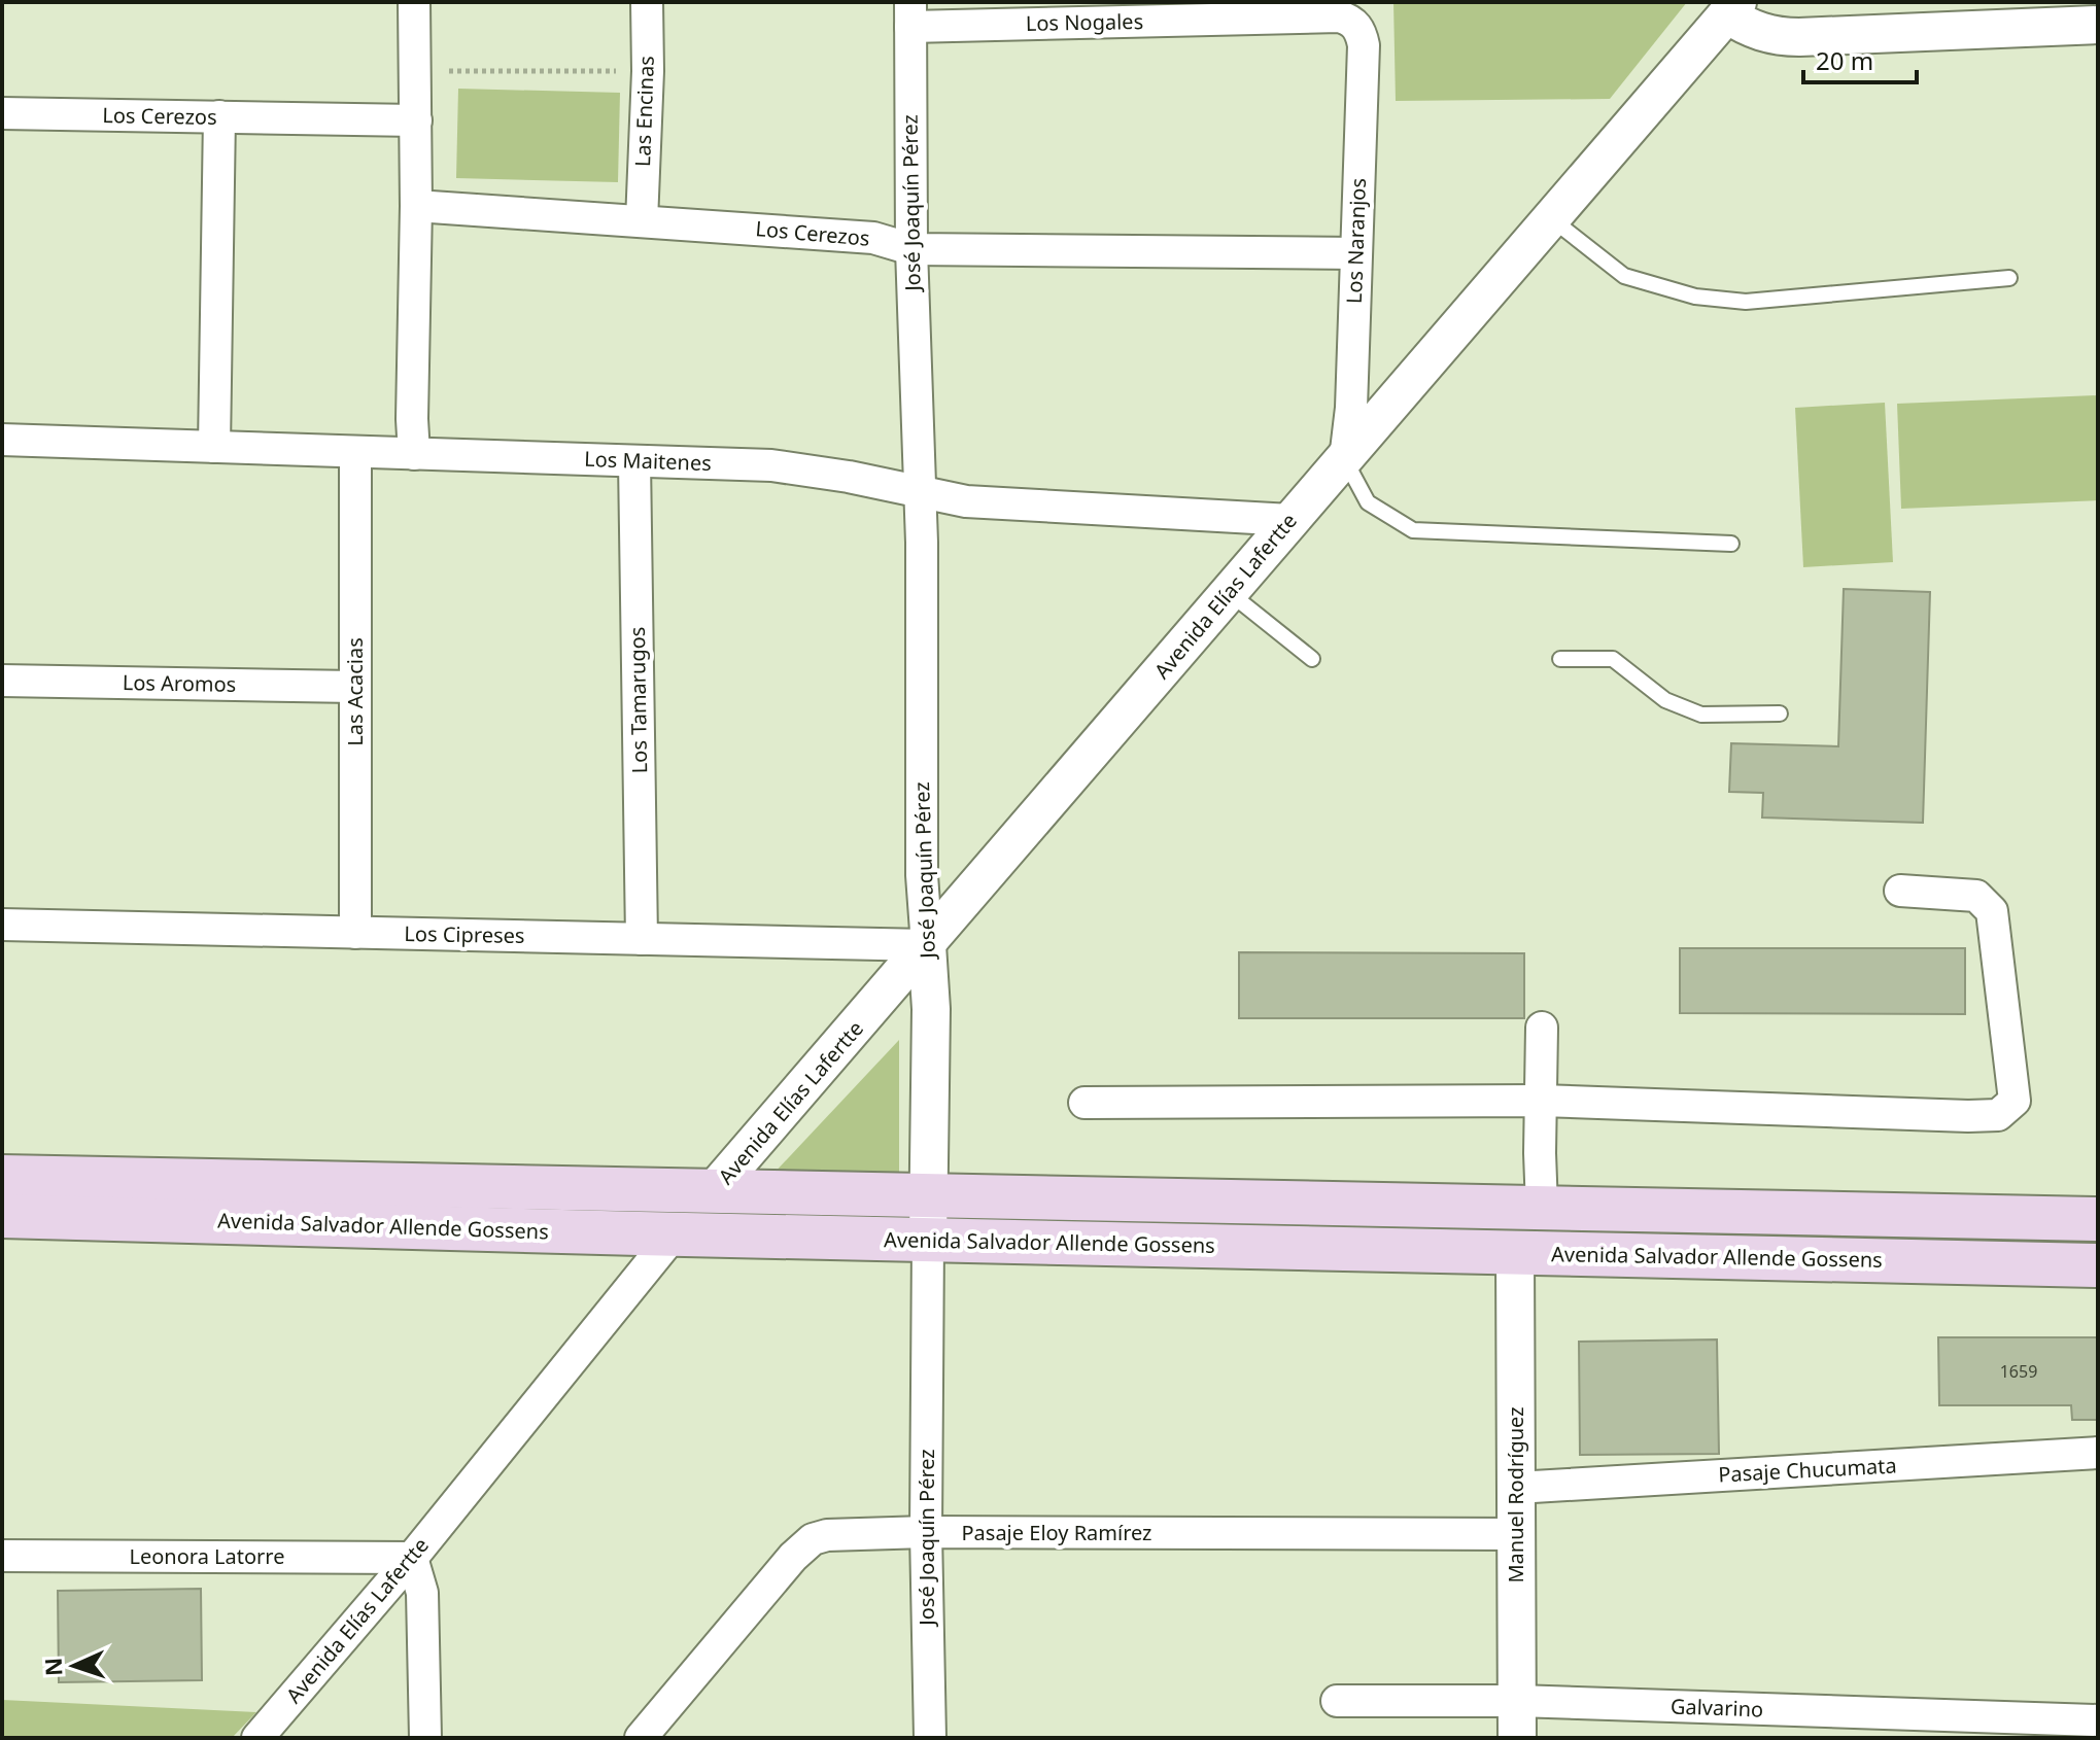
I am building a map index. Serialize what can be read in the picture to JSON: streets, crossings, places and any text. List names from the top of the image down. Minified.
{"streets":{"main road":["Avenida Salvador Allende Gossens"],"street":["Los Nogales","Las Encinas","Los Cerezos","José Joaquín Pérez","Los Naranjos","Los Maitenes","Avenida Elías Lafertte","Los Aromos","Las Acacias","Los Tamarugos","Los Cipreses","Pasaje Chucumata","Manuel Rodríguez","Pasaje Eloy Ramírez","Leonora Latorre","Galvarino"]},"crossings":[["Los Nogales","José Joaquín Pérez"],["Los Nogales","Los Naranjos"],["Las Encinas","Los Cerezos"],["Los Cerezos","José Joaquín Pérez"],["Los Cerezos","Los Naranjos"],["José Joaquín Pérez","Los Maitenes"],["José Joaquín Pérez","Avenida Elías Lafertte"],["José Joaquín Pérez","Los Cipreses"],["José Joaquín Pérez","Avenida Salvador Allende Gossens"],["José Joaquín Pérez","Pasaje Eloy Ramírez"],["Los Naranjos","Avenida Elías Lafertte"],["Los Maitenes","Avenida Elías Lafertte"],["Los Maitenes","Las Acacias"],["Los Maitenes","Los Tamarugos"],["Avenida Elías Lafertte","Los Cipreses"],["Avenida Elías Lafertte","Avenida Salvador Allende Gossens"],["Avenida Elías Lafertte","Leonora Latorre"],["Los Aromos","Las Acacias"],["Las Acacias","Los Cipreses"],["Los Tamarugos","Los Cipreses"],["Avenida Salvador Allende Gossens","Manuel Rodríguez"],["Pasaje Chucumata","Manuel Rodríguez"],["Manuel Rodríguez","Pasaje Eloy Ramírez"],["Manuel Rodríguez","Galvarino"]],"house_numbers":["1659"],"scale_bar":"20 m","north":"left"}
